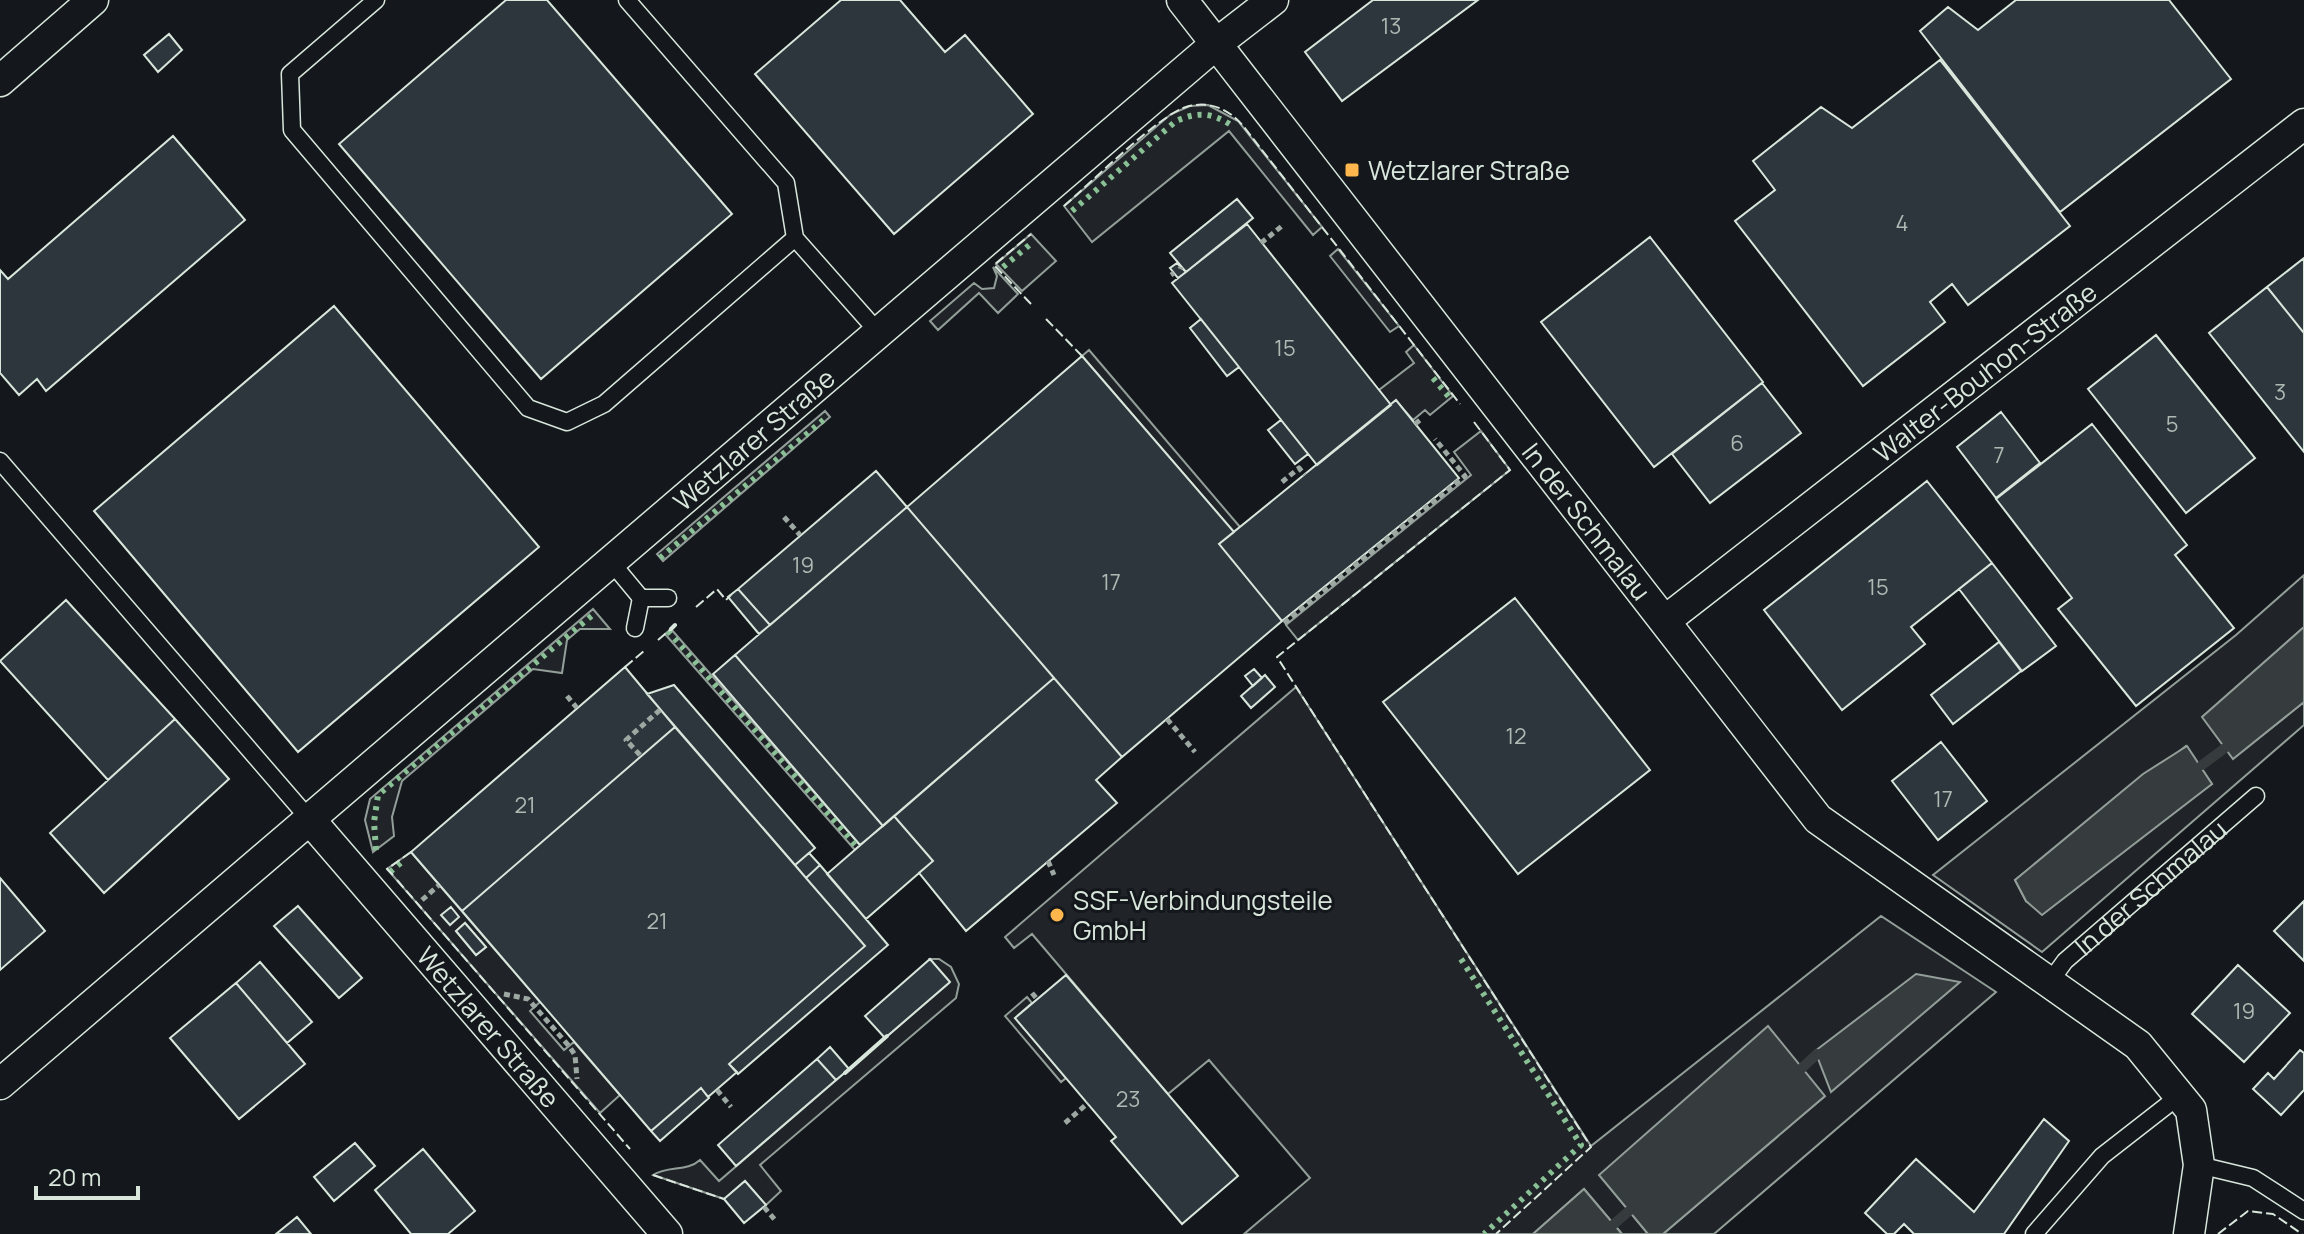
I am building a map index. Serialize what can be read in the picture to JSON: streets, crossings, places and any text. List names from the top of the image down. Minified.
{"streets":{"street":["Walter-Bouhon-Straße","Wetzlarer Straße","In der Schmalau"]},"crossings":[["Walter-Bouhon-Straße","In der Schmalau"],["Wetzlarer Straße","In der Schmalau"]],"places":{"transit":["Wetzlarer Straße"],"other":["SSF-Verbindungsteile GmbH"]},"house_numbers":["13","4","15","3","5","6","7","19","17","15","12","17","21","21","19","23"],"scale_bar":"20 m"}
